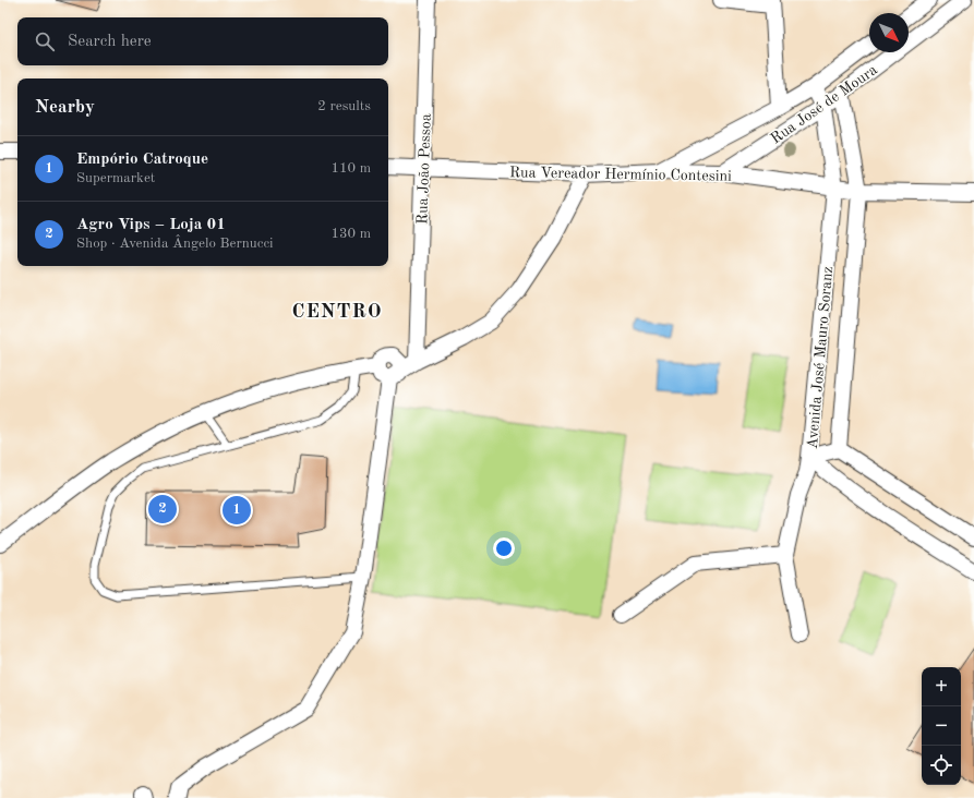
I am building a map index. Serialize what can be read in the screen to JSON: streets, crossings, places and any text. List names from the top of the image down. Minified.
{"streets":{"street":["Rua José de Moura","Rua João Pessoa","Rua Vereador Hermínio Contesini","Avenida José Mauro Soranz"]},"crossings":[["Rua José de Moura","Rua Vereador Hermínio Contesini"],["Rua José de Moura","Avenida José Mauro Soranz"],["Rua João Pessoa","Rua Vereador Hermínio Contesini"],["Rua Vereador Hermínio Contesini","Avenida José Mauro Soranz"]],"districts":["CENTRO"],"north":"bottom right","page":{"search":"Search here","heading":["Nearby","2 results"],"list":[{"mark":"1","name":"Empório Catroque","note":"Supermarket","value":"110 m"},{"mark":"2","name":"Agro Vips – Loja 01","note":"Shop · Avenida Ângelo Bernucci","value":"130 m"}],"pins":["2","1"],"map_buttons":["+","−"]}}
